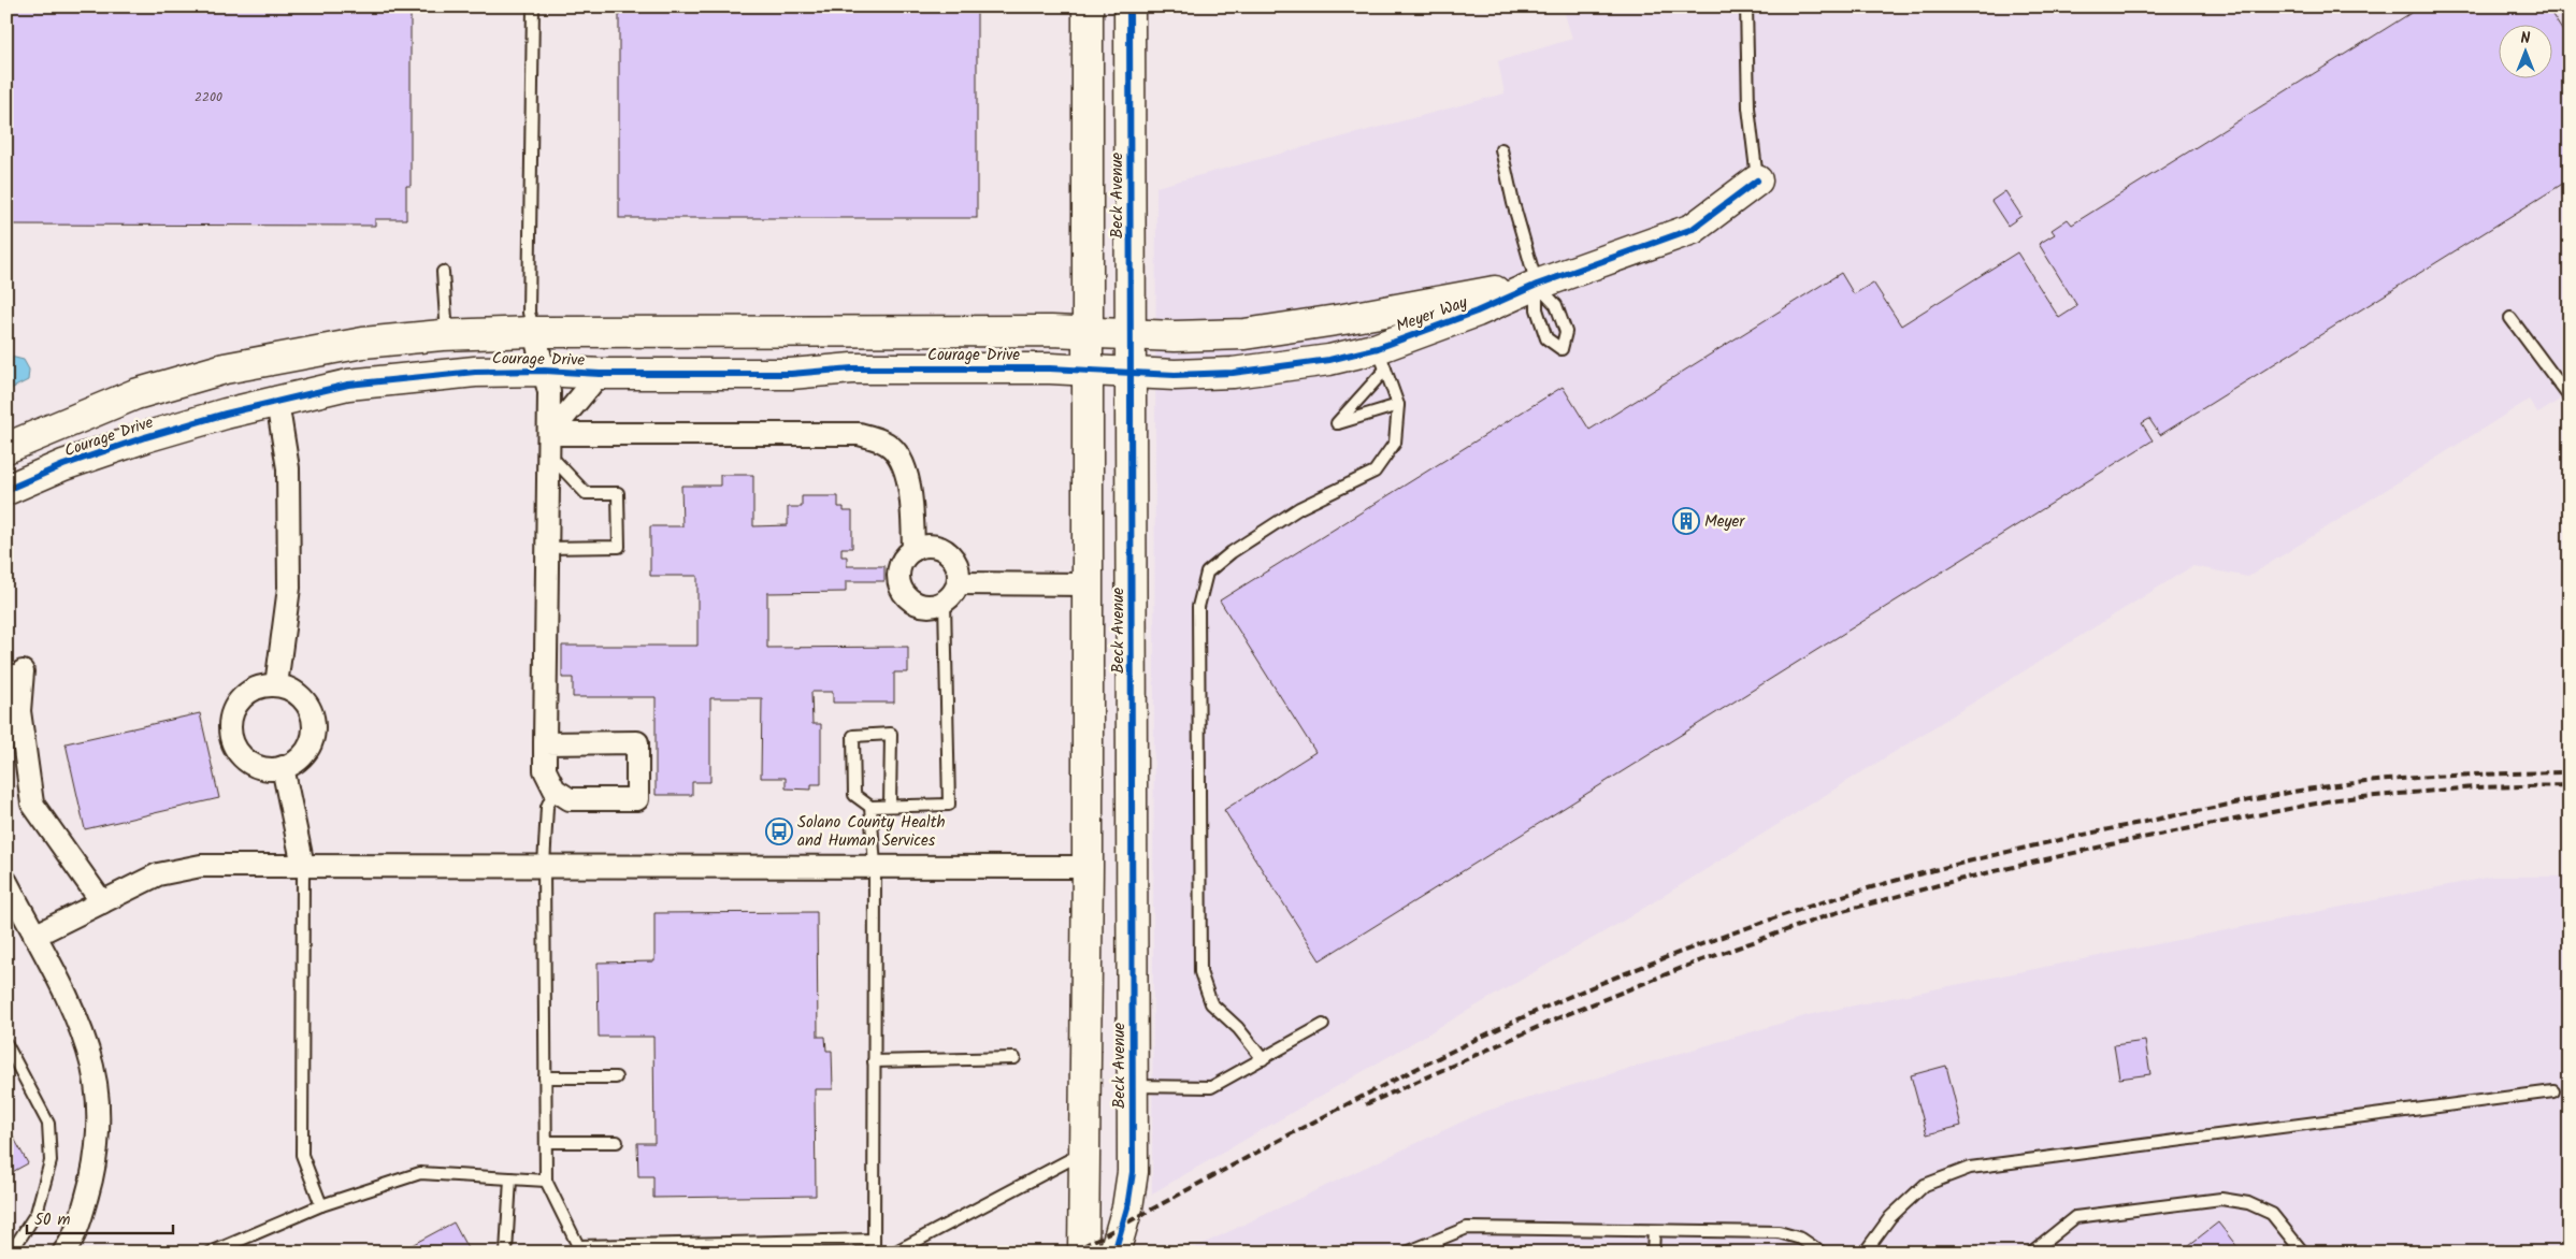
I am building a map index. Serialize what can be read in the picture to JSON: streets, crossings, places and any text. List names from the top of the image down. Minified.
{"streets":{"street":["Beck Avenue","Meyer Way","Courage Drive"]},"crossings":[["Beck Avenue","Meyer Way"],["Beck Avenue","Courage Drive"],["Meyer Way","Courage Drive"]],"places":{"building":["Meyer"],"bus stop":["Solano County Health and Human Services"]},"house_numbers":["2200"],"scale_bar":"50 m","north":"top"}
